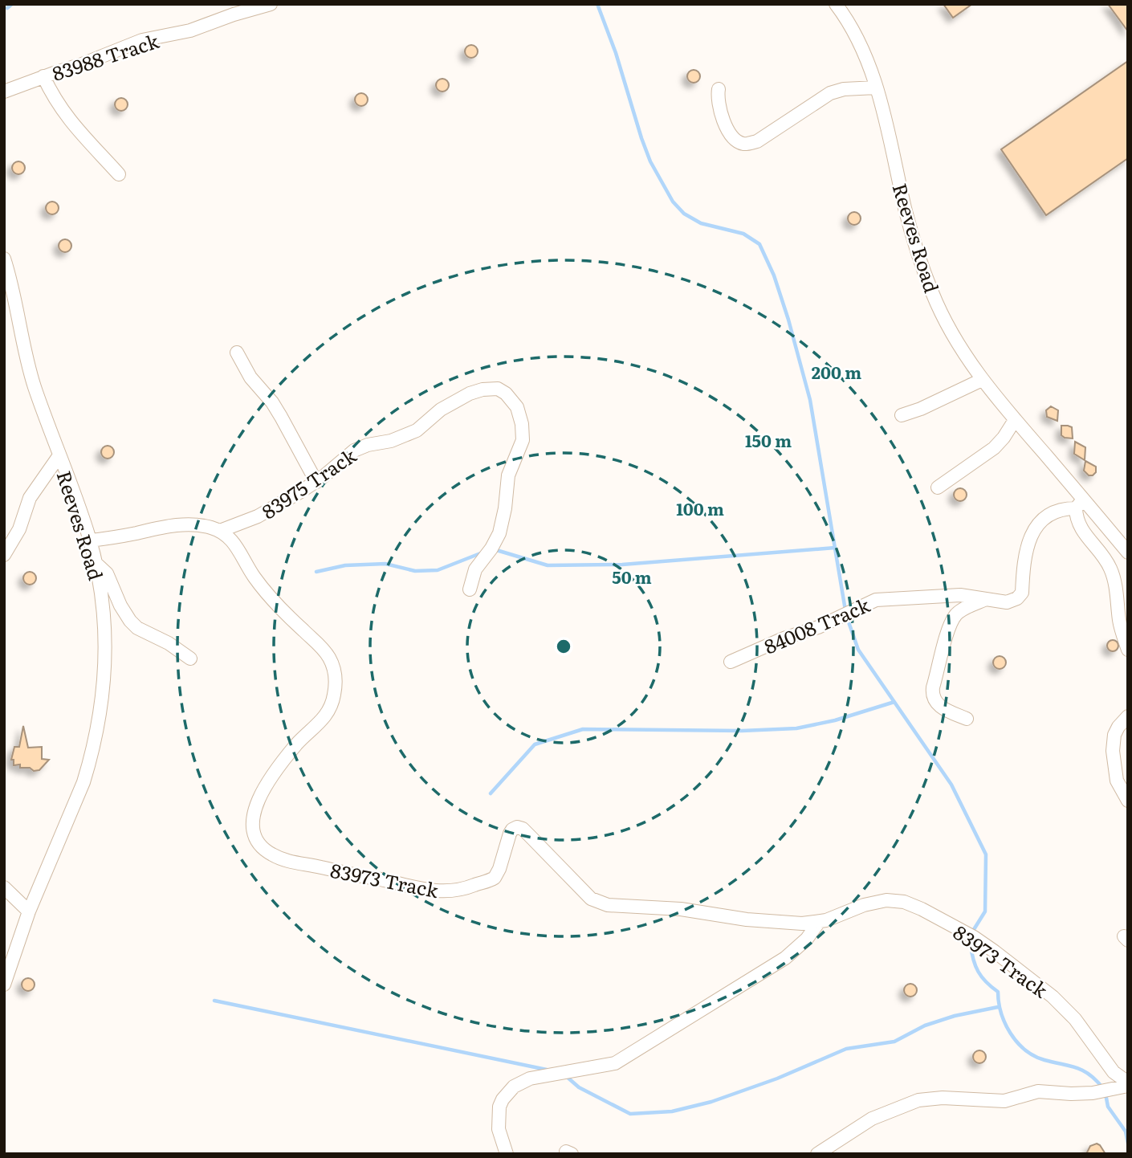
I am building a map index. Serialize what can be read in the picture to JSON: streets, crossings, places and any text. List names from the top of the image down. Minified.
{"streets":{"street":["83988 Track","Reeves Road","83975 Track","84008 Track","83973 Track"]},"crossings":[["Reeves Road","84008 Track"],["83975 Track","83973 Track"]],"rings":["200 m","150 m","100 m","50 m"]}
